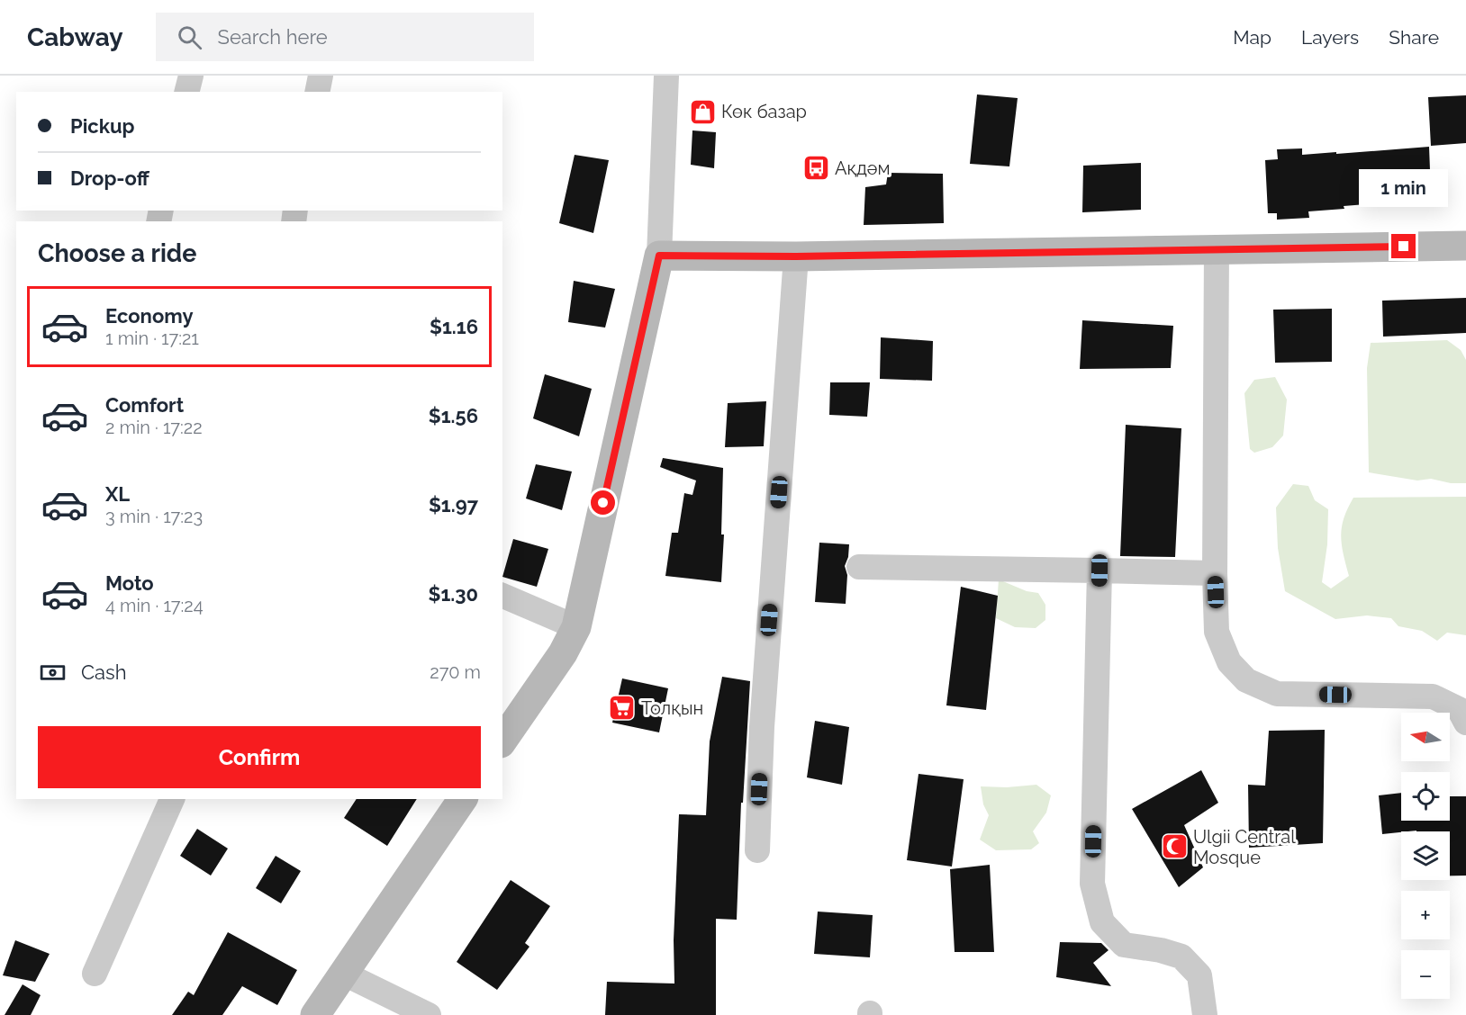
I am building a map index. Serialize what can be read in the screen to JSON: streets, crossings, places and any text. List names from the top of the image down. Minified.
{"places":{"shop":["Көк базар"],"bus stop":["Ақдəм"],"supermarket":["Толқын"],"mosque":["Ulgii Central Mosque"]},"north":"left","page":{"header":"Cabway","search":"Search here","nav":["Map","Layers","Share"],"banner":["Pickup","Drop-off"],"bubble":"1 min","heading":"Choose a ride","list":[{"name":"Economy","note":"1 min · 17:21","value":"$1.16"},{"name":"Comfort","note":"2 min · 17:22","value":"$1.56"},{"name":"XL","note":"3 min · 17:23","value":"$1.97"},{"name":"Moto","note":"4 min · 17:24","value":"$1.30"}],"pay":["Cash","270 m"],"map_buttons":["+","−"],"buttons":"Confirm"}}
